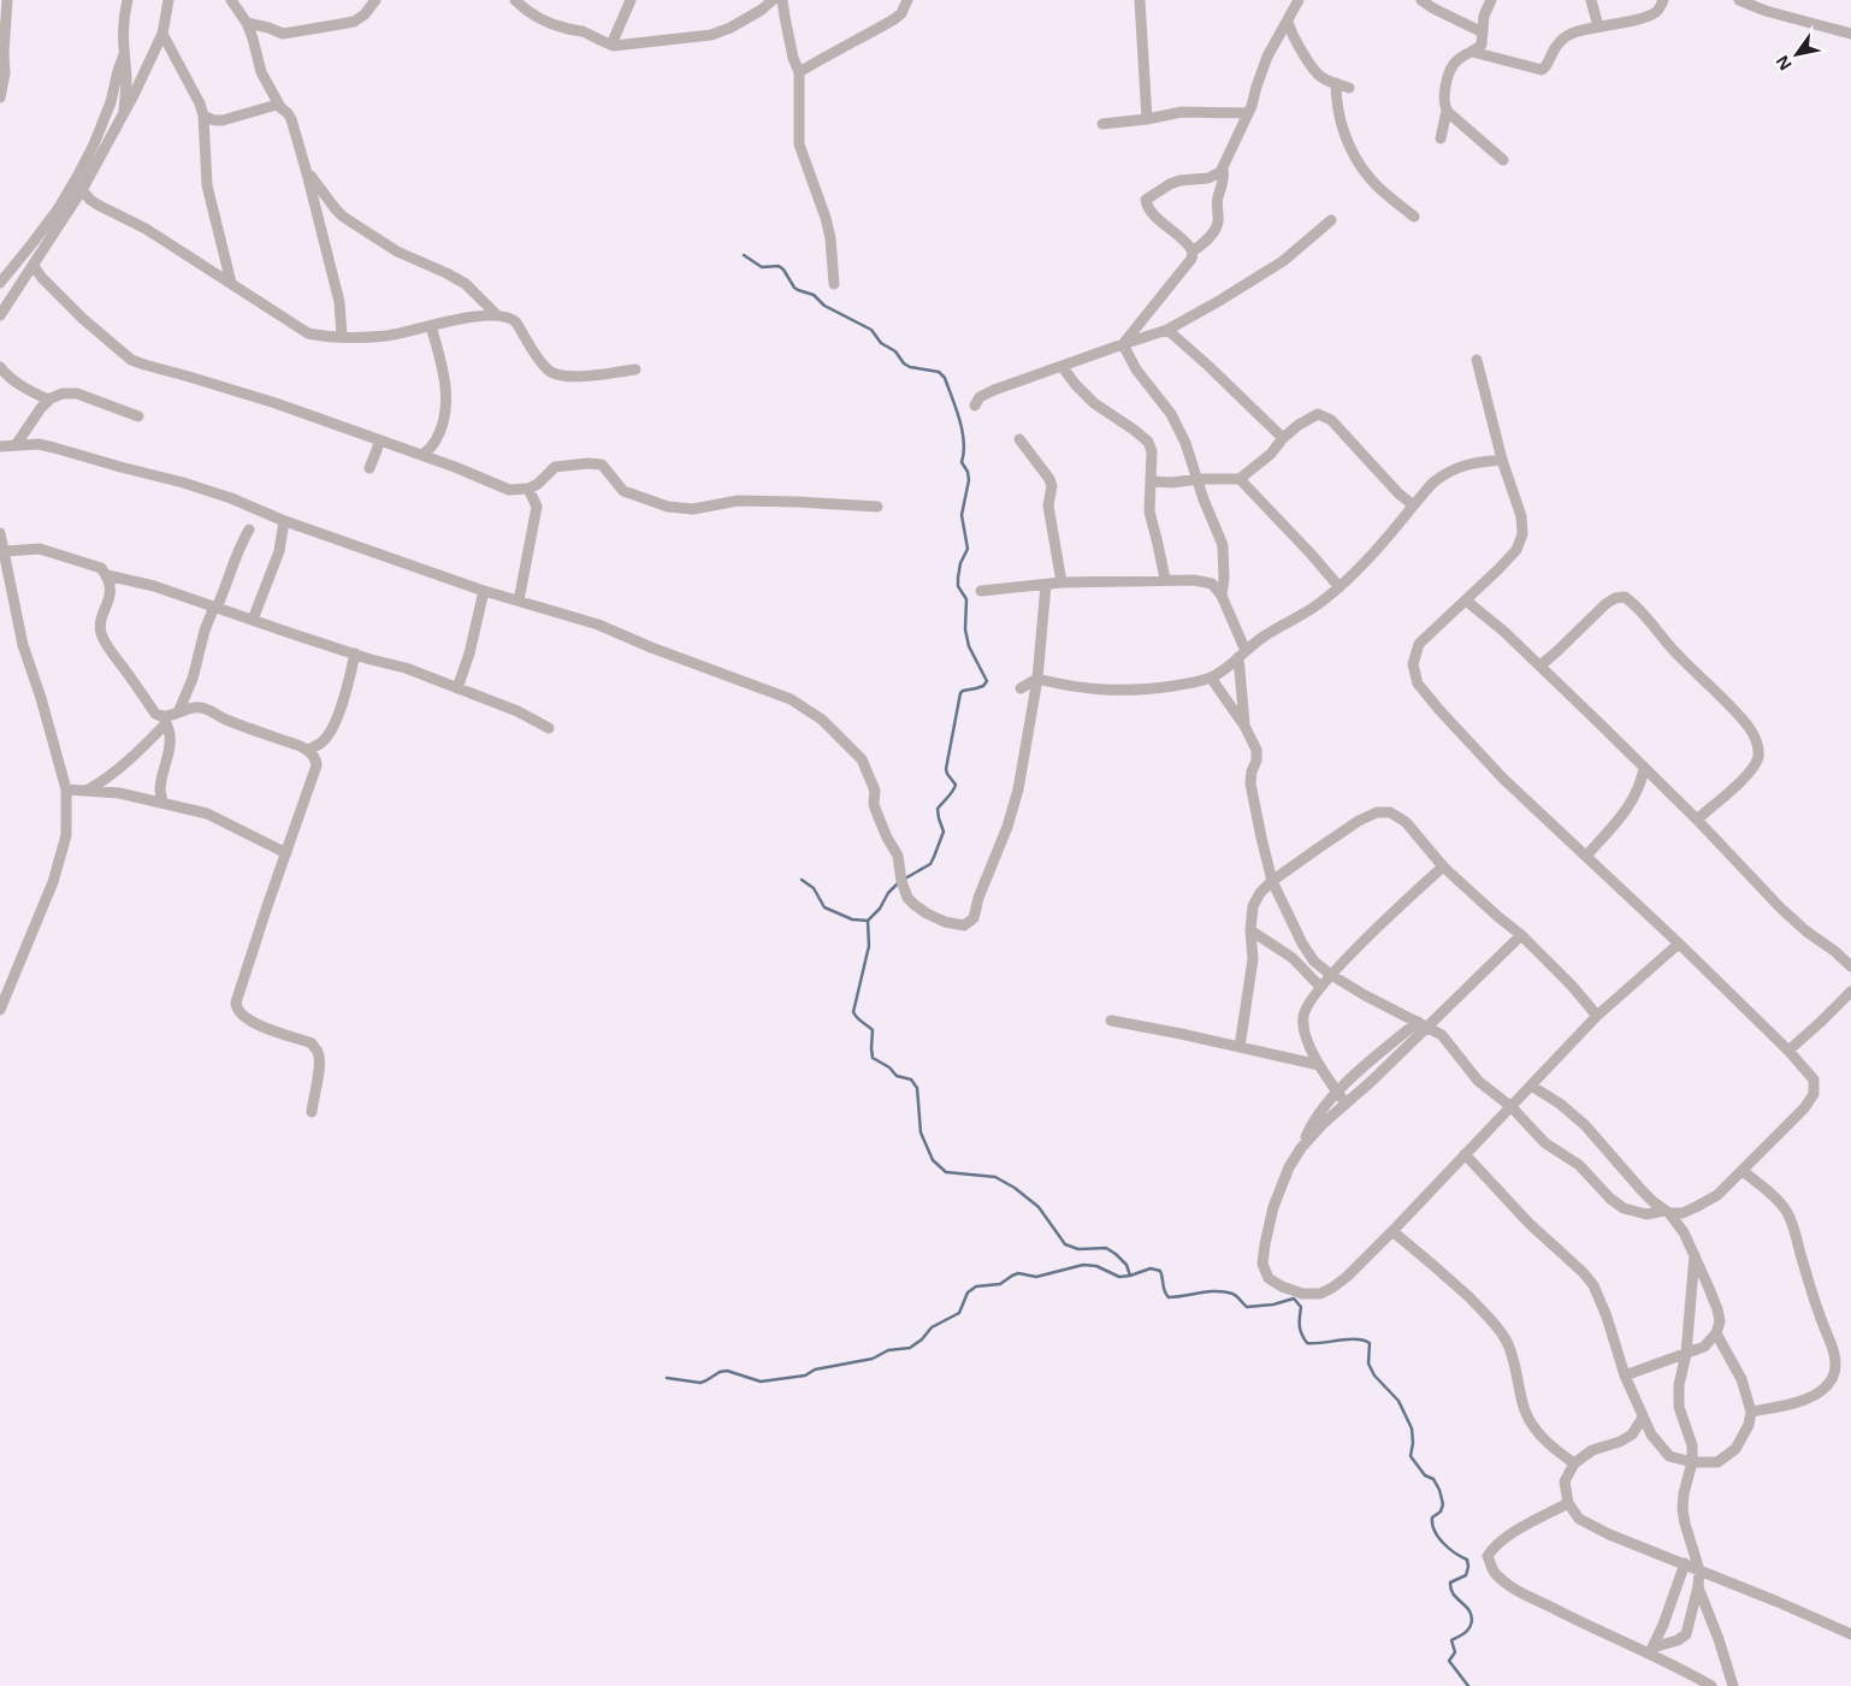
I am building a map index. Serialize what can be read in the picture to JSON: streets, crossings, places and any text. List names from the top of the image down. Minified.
{"north":"bottom left"}
